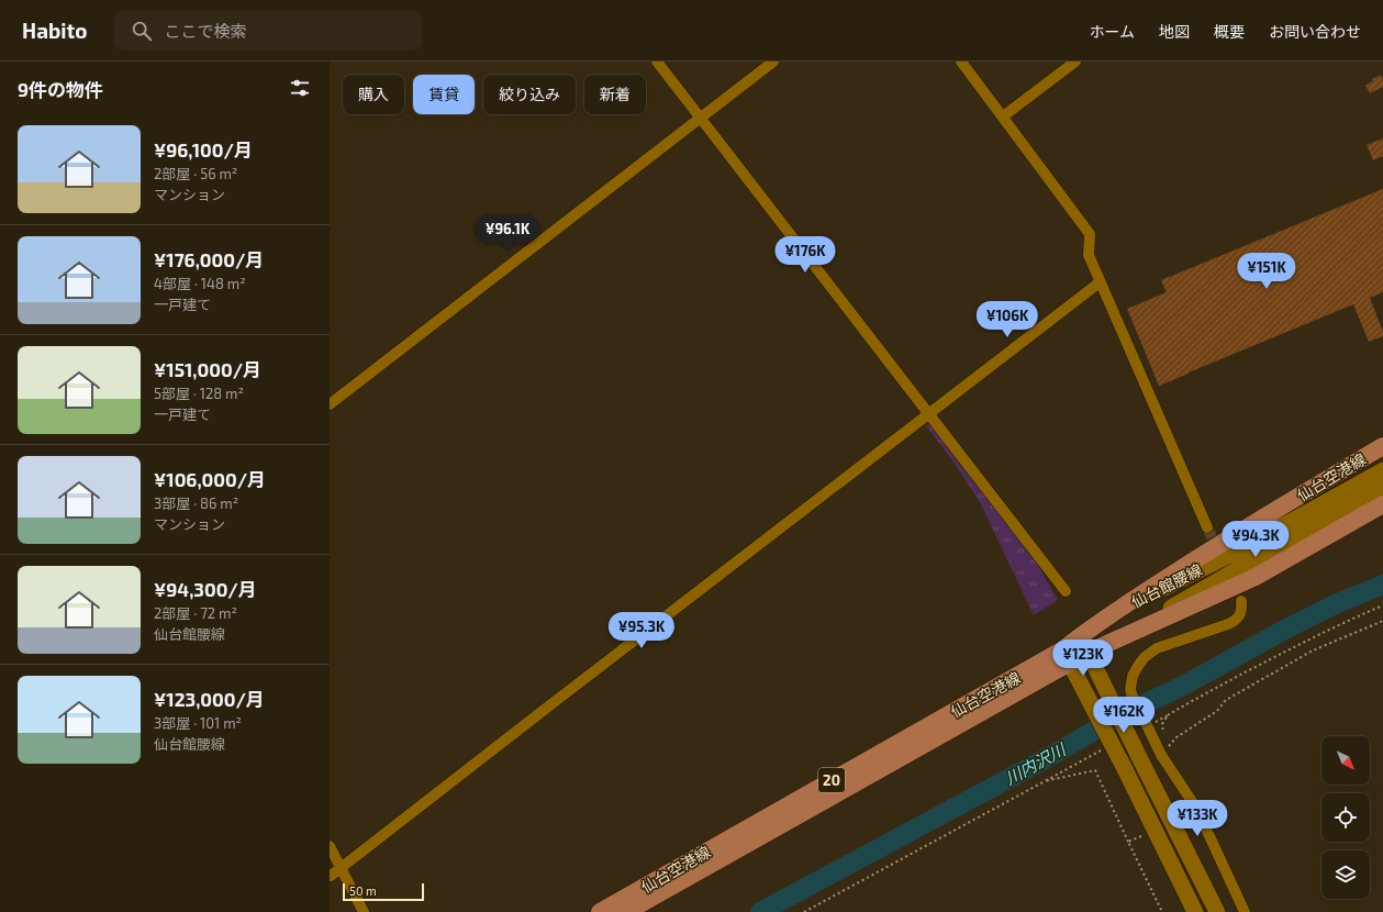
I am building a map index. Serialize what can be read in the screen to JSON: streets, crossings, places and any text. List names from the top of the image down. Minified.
{"streets":{"main road":["仙台空港線","仙台館腰線","20"]},"crossings":[["仙台空港線","仙台館腰線"]],"water":["川内沢川"],"scale_bar":"50 m","north":"bottom right","page":{"header":"Habito","search":"ここで検索","nav":["ホーム","地図","概要","お問い合わせ"],"heading":"9件の物件","chip":["購入","賃貸","絞り込み","新着"],"list":[{"name":"¥96,100/月","note":"2部屋 · 56 m² · マンション"},{"name":"¥176,000/月","note":"4部屋 · 148 m² · 一戸建て"},{"name":"¥151,000/月","note":"5部屋 · 128 m² · 一戸建て"},{"name":"¥106,000/月","note":"3部屋 · 86 m² · マンション"},{"name":"¥94,300/月","note":"2部屋 · 72 m² · 仙台館腰線"},{"name":"¥123,000/月","note":"3部屋 · 101 m² · 仙台館腰線"}],"price":["¥96.1K","¥176K","¥151K","¥106K","¥94.3K","¥95.3K","¥123K","¥162K","¥133K"],"scale":"50 m"}}
